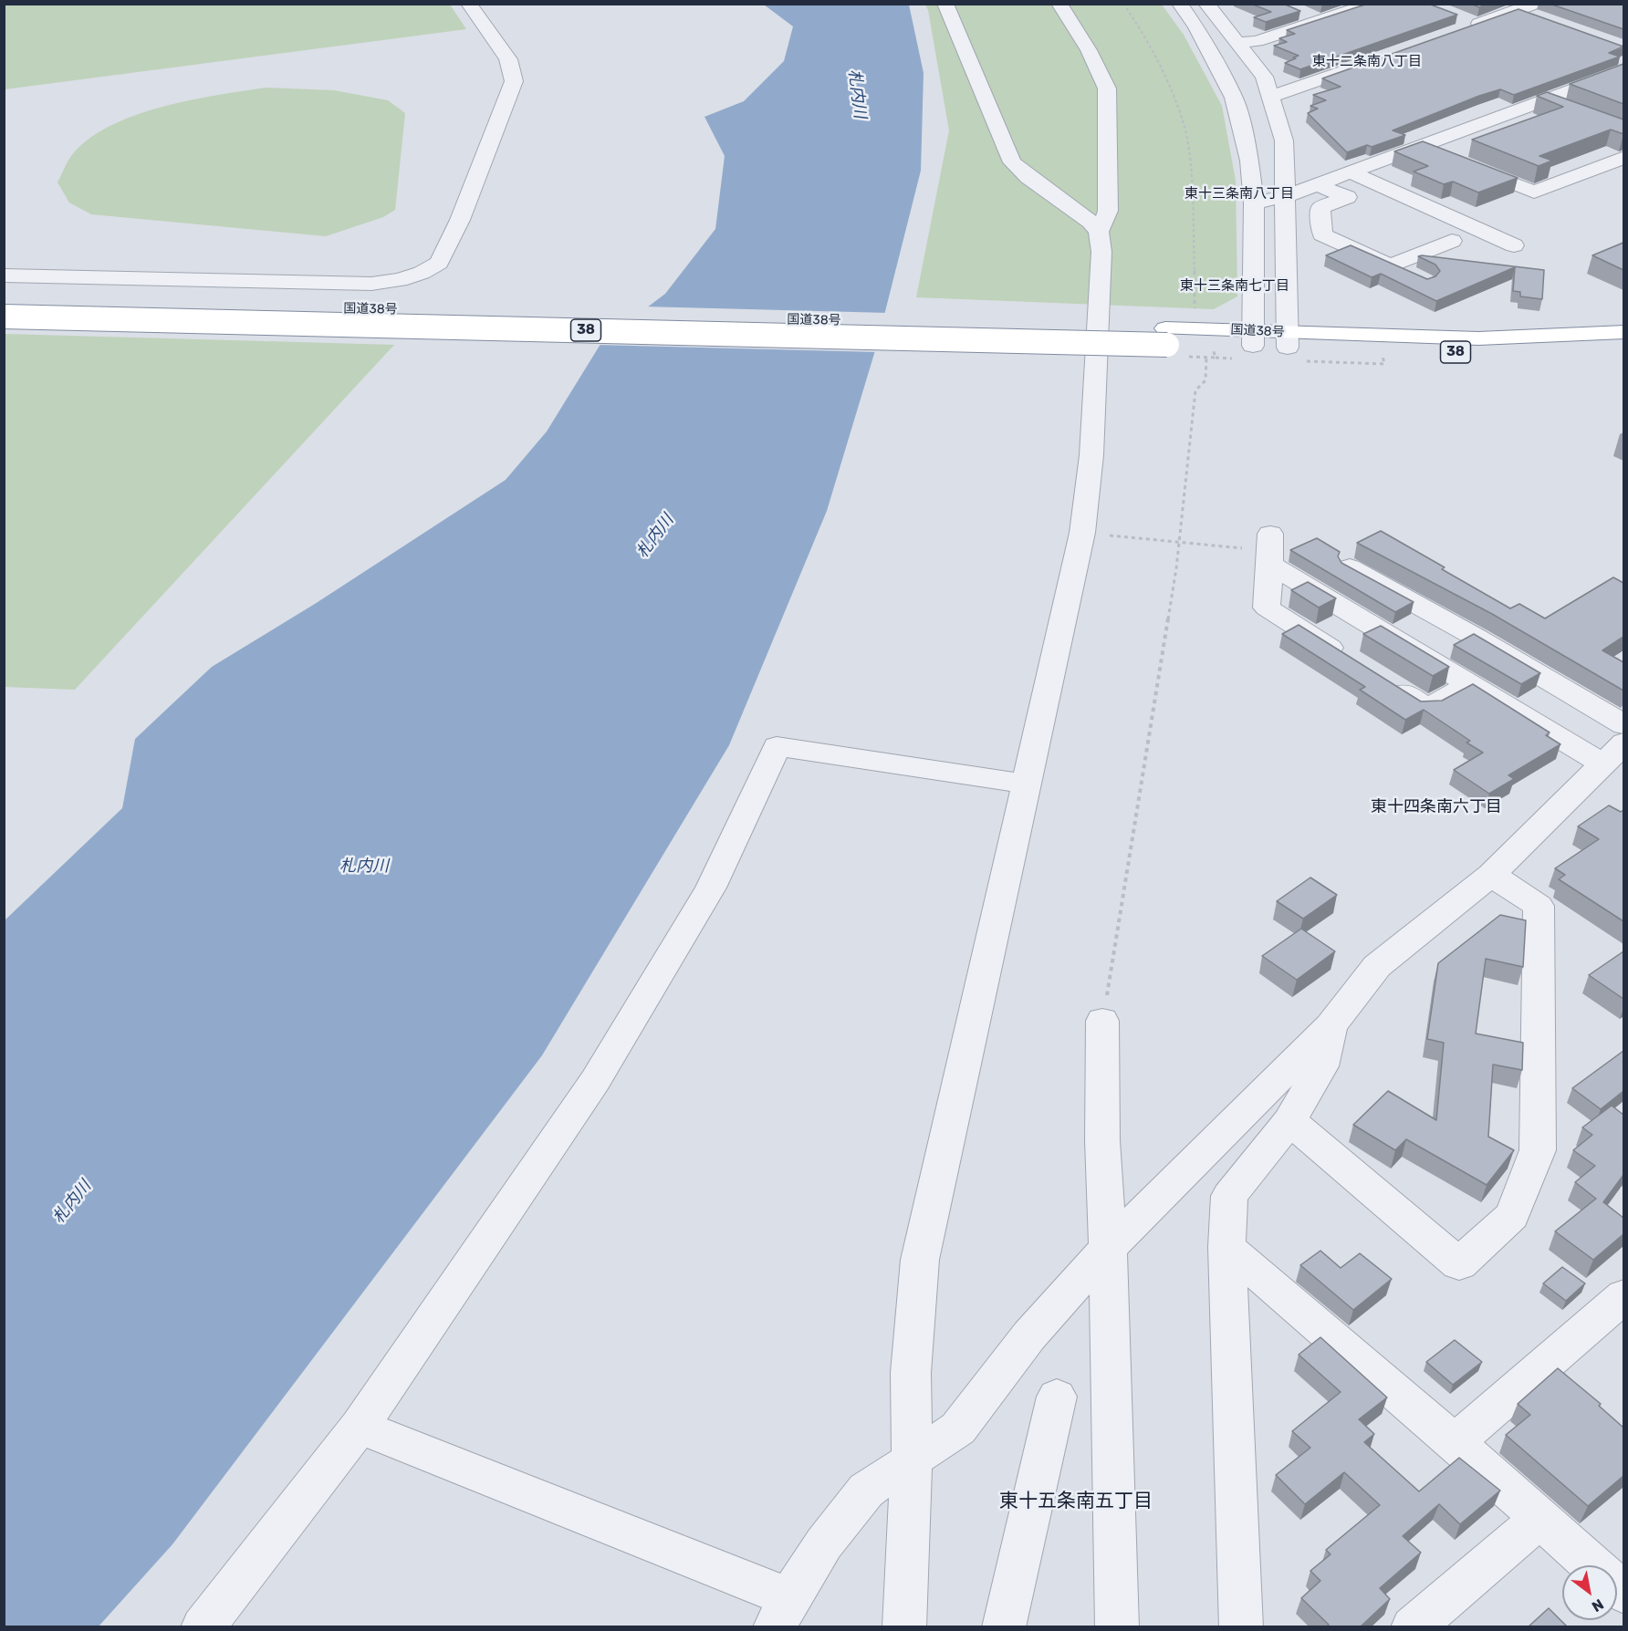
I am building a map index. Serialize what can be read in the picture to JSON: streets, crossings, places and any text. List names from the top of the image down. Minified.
{"streets":{"highway":["国道38号","38"]},"districts":["東十二条南八丁目","東十三条南八丁目","東十三条南七丁目","東十四条南六丁目","東十五条南五丁目"],"water":["札内川"],"north":"bottom right"}
